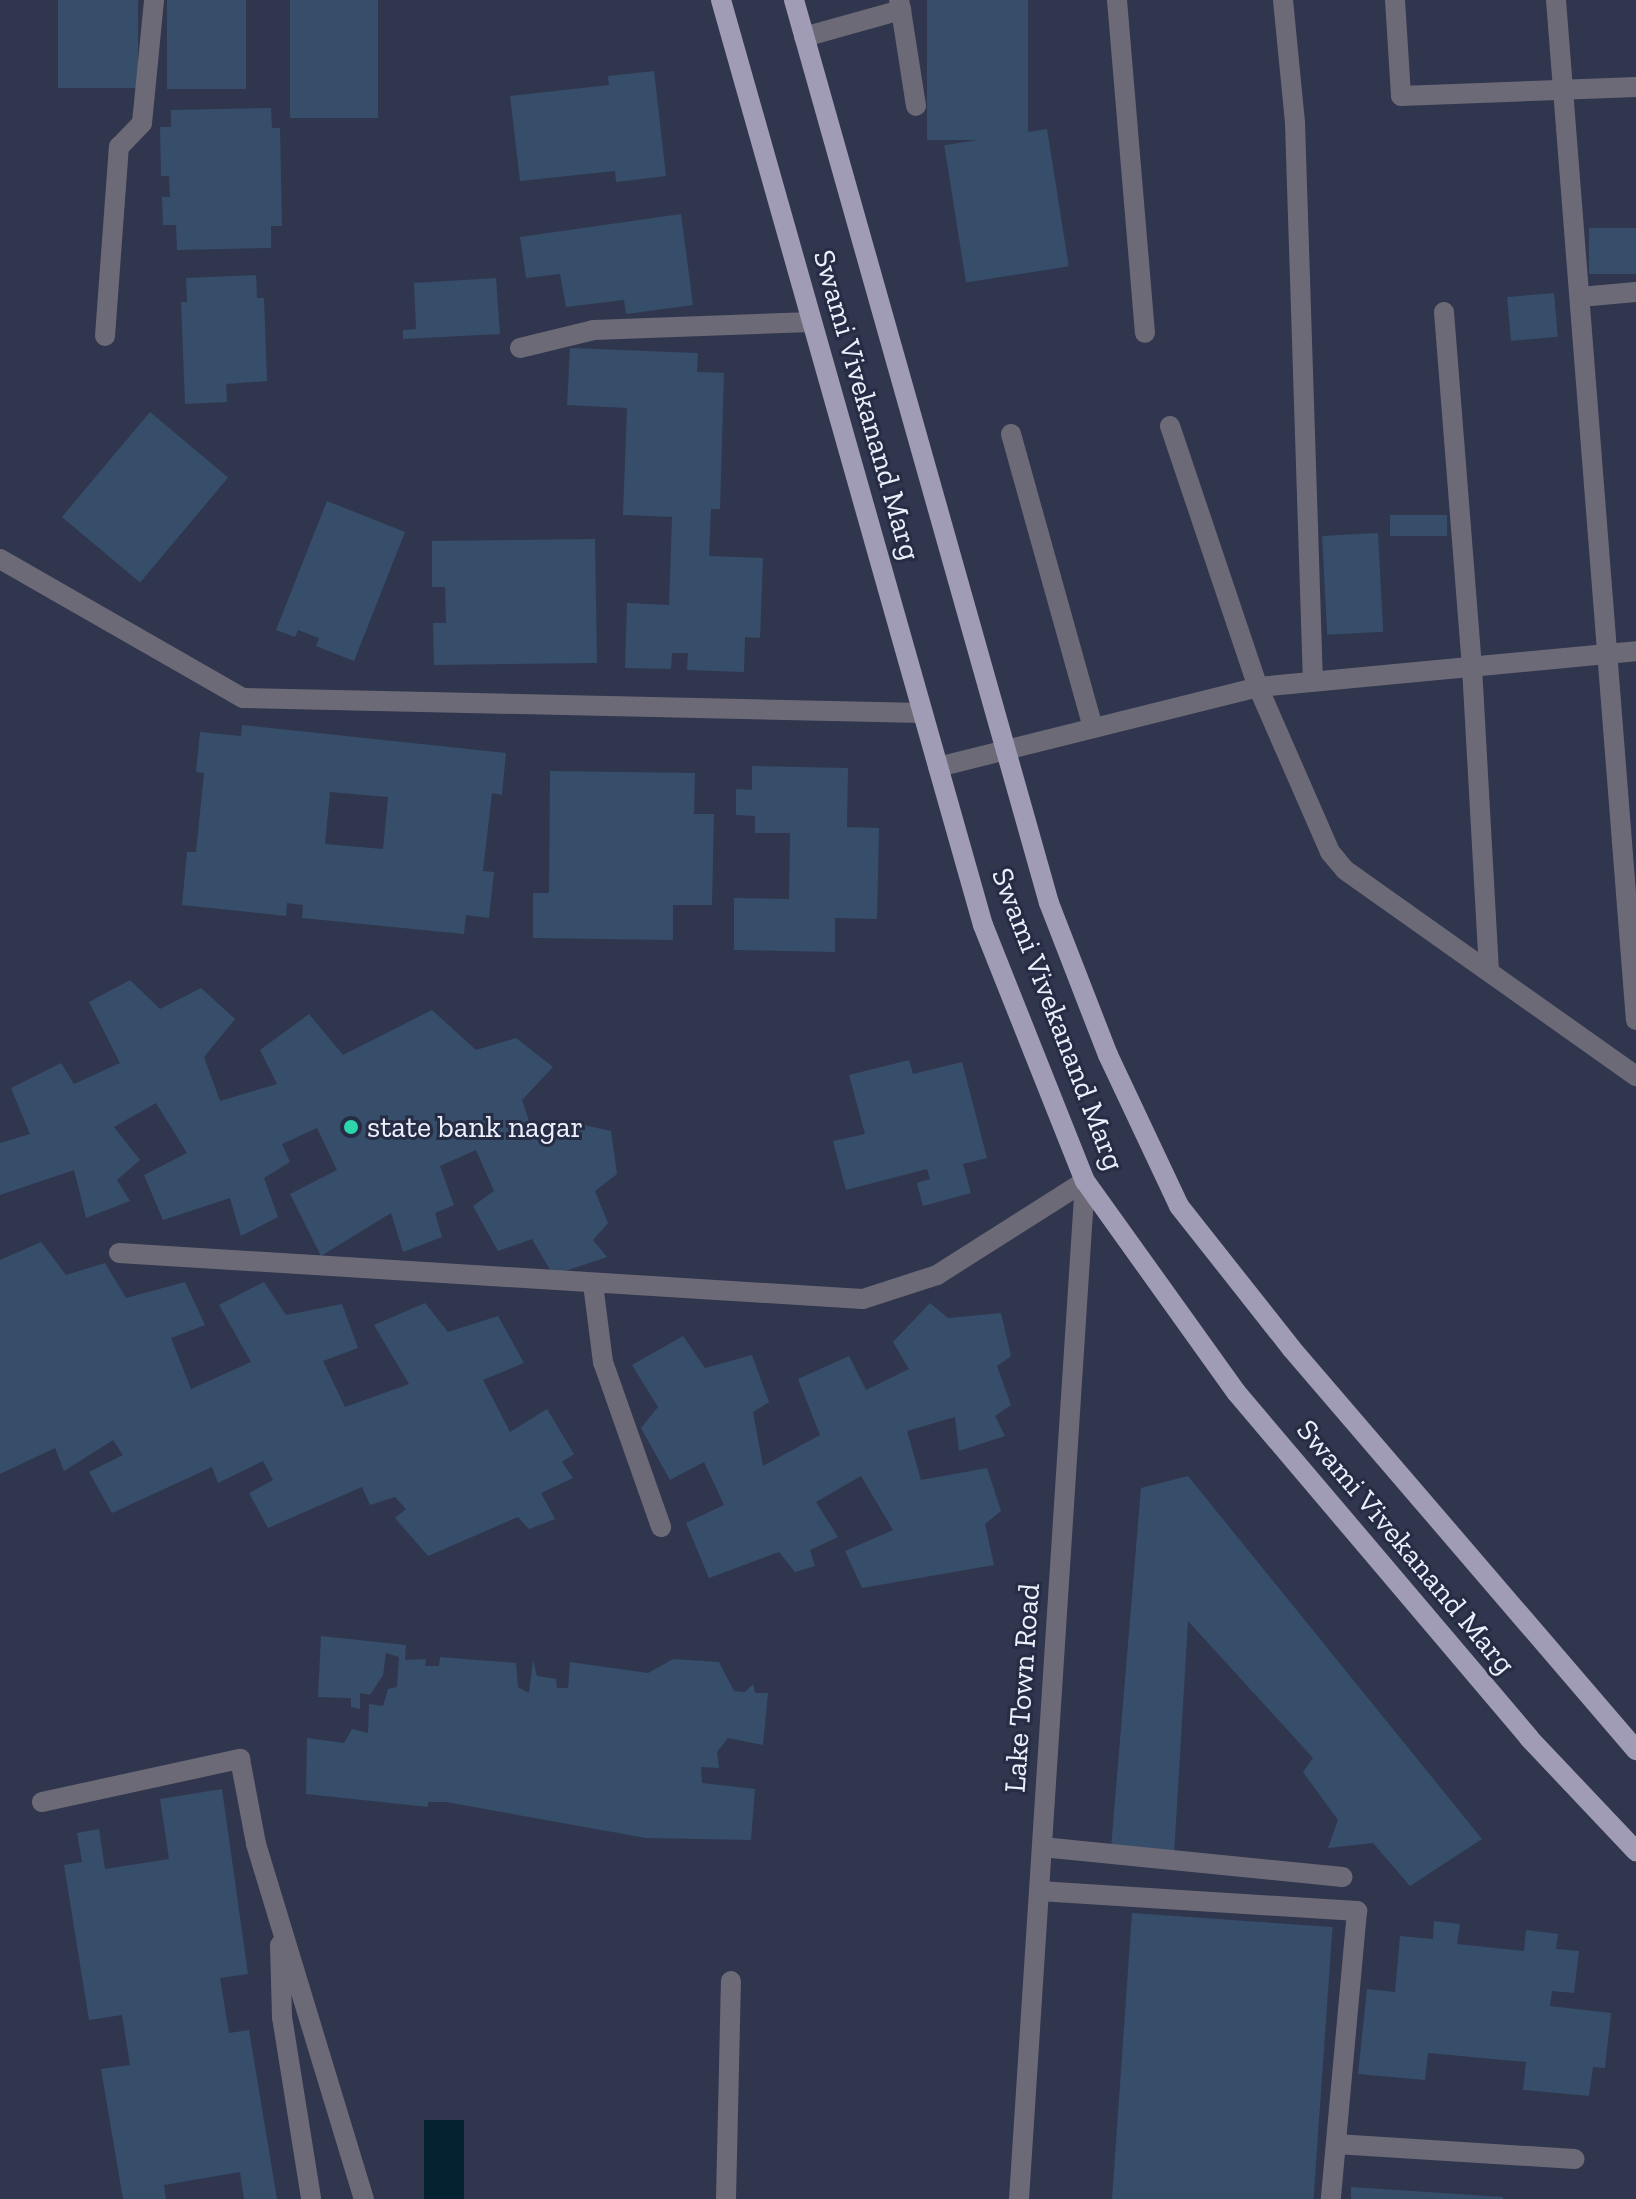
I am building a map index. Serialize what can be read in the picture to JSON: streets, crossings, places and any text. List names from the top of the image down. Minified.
{"streets":{"main road":["Swami Vivekanand Marg"],"street":["Lake Town Road"]},"crossings":[["Swami Vivekanand Marg","Lake Town Road"]],"places":["state bank nagar"]}
